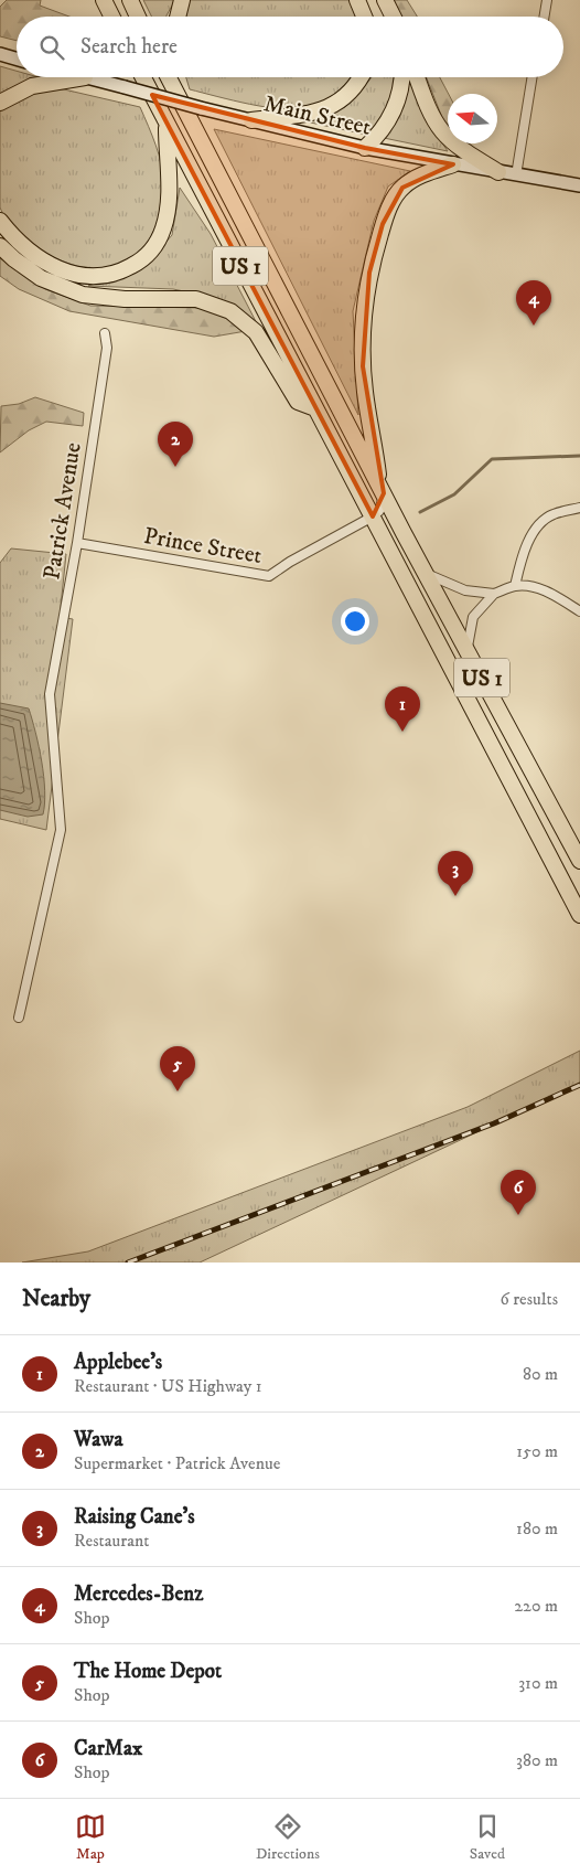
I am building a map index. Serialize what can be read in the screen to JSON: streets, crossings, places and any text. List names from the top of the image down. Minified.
{"streets":{"highway":["US 1"],"main road":["Main Street"],"street":["Patrick Avenue","Prince Street"]},"crossings":[["US 1","Prince Street"],["Patrick Avenue","Prince Street"]],"north":"left","page":{"search":"Search here","pins":["4","2","1","3","5","6"],"heading":["Nearby","6 results"],"list":[{"mark":"1","name":"Applebee's","note":"Restaurant · US Highway 1","value":"80 m"},{"mark":"2","name":"Wawa","note":"Supermarket · Patrick Avenue","value":"150 m"},{"mark":"3","name":"Raising Cane's","note":"Restaurant","value":"180 m"},{"mark":"4","name":"Mercedes-Benz","note":"Shop","value":"220 m"},{"mark":"5","name":"The Home Depot","note":"Shop","value":"310 m"},{"mark":"6","name":"CarMax","note":"Shop","value":"380 m"}],"nav":["Map","Directions","Saved"]}}
